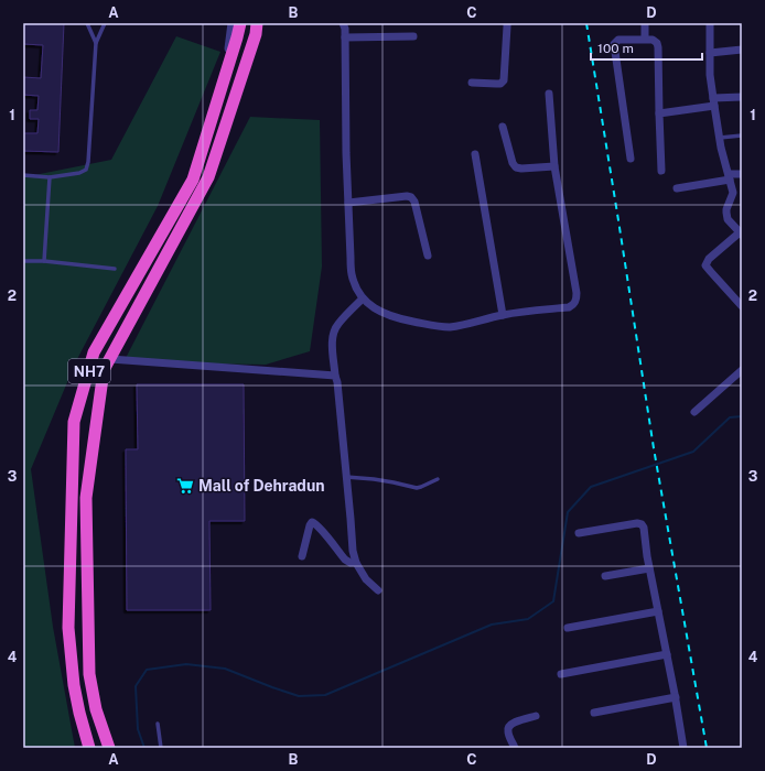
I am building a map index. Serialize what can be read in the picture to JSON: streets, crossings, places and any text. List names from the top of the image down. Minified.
{"streets":{"highway":["NH7"]},"places":{"supermarket":["Mall of Dehradun"]},"scale_bar":"100 m","grid":{"columns":["A","B","C","D"],"rows":["1","2","3","4"]}}
